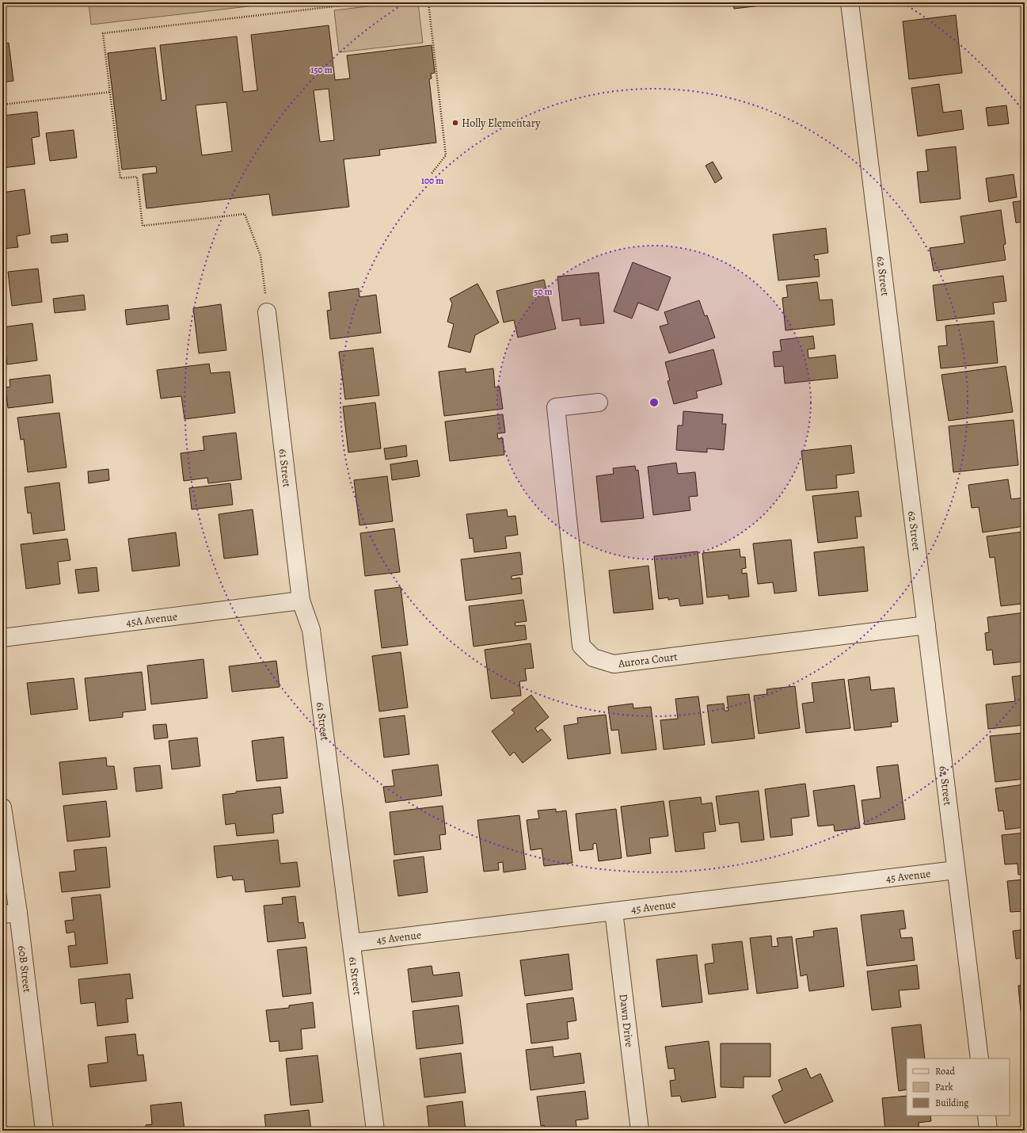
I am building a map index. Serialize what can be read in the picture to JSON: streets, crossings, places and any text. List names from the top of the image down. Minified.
{"streets":{"street":["62 Street","61 Street","45A Avenue","Aurora Court","45 Avenue","60B Street","Dawn Drive"]},"crossings":[["62 Street","Aurora Court"],["62 Street","45 Avenue"],["61 Street","45A Avenue"],["61 Street","45 Avenue"],["45 Avenue","Dawn Drive"]],"places":["Holly Elementary"],"legend":["Road","Park","Building"],"rings":["150 m","100 m","50 m"]}
